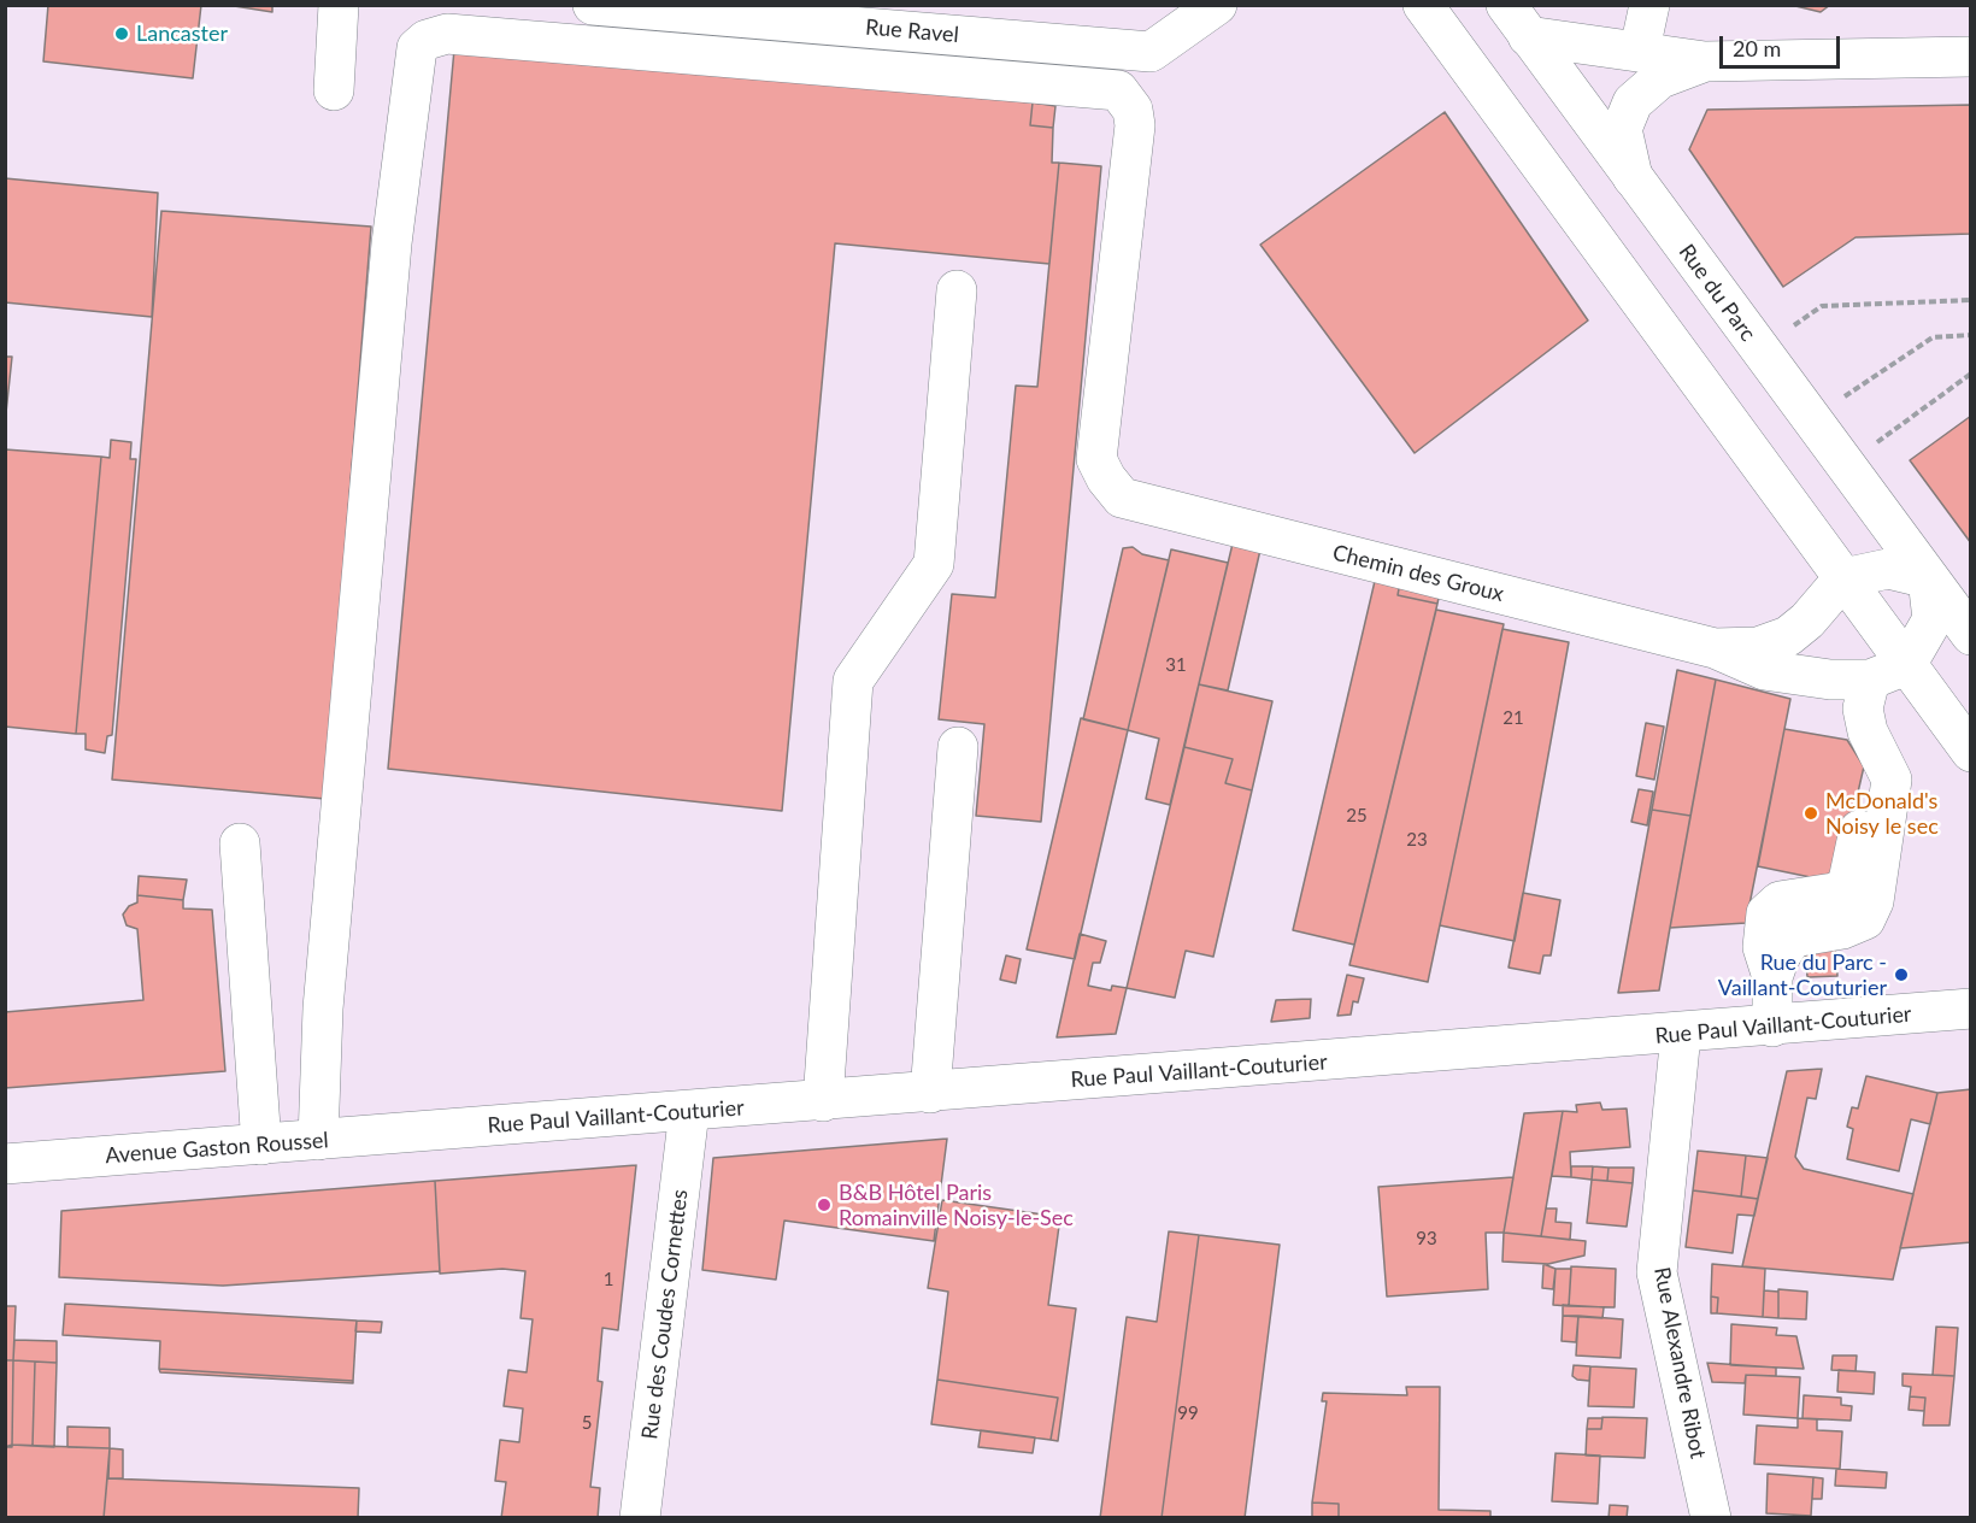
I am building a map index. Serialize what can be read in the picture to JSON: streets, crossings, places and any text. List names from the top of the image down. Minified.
{"streets":{"main road":["Rue Ravel","Rue du Parc","Chemin des Groux","Rue Paul Vaillant-Couturier","Avenue Gaston Roussel","Rue des Coudes Cornettes","Rue Alexandre Ribot"]},"crossings":[["Rue du Parc","Chemin des Groux"],["Chemin des Groux","Avenue Gaston Roussel"],["Rue Paul Vaillant-Couturier","Avenue Gaston Roussel"],["Rue Paul Vaillant-Couturier","Rue des Coudes Cornettes"],["Rue Paul Vaillant-Couturier","Rue Alexandre Ribot"]],"places":["Lancaster","McDonald's Noisy le sec","Rue du Parc - Vaillant-Couturier","B&B Hôtel Paris Romainville Noisy-le-Sec"],"house_numbers":["31","21","25","23","93","1","99","5"],"scale_bar":"20 m"}
